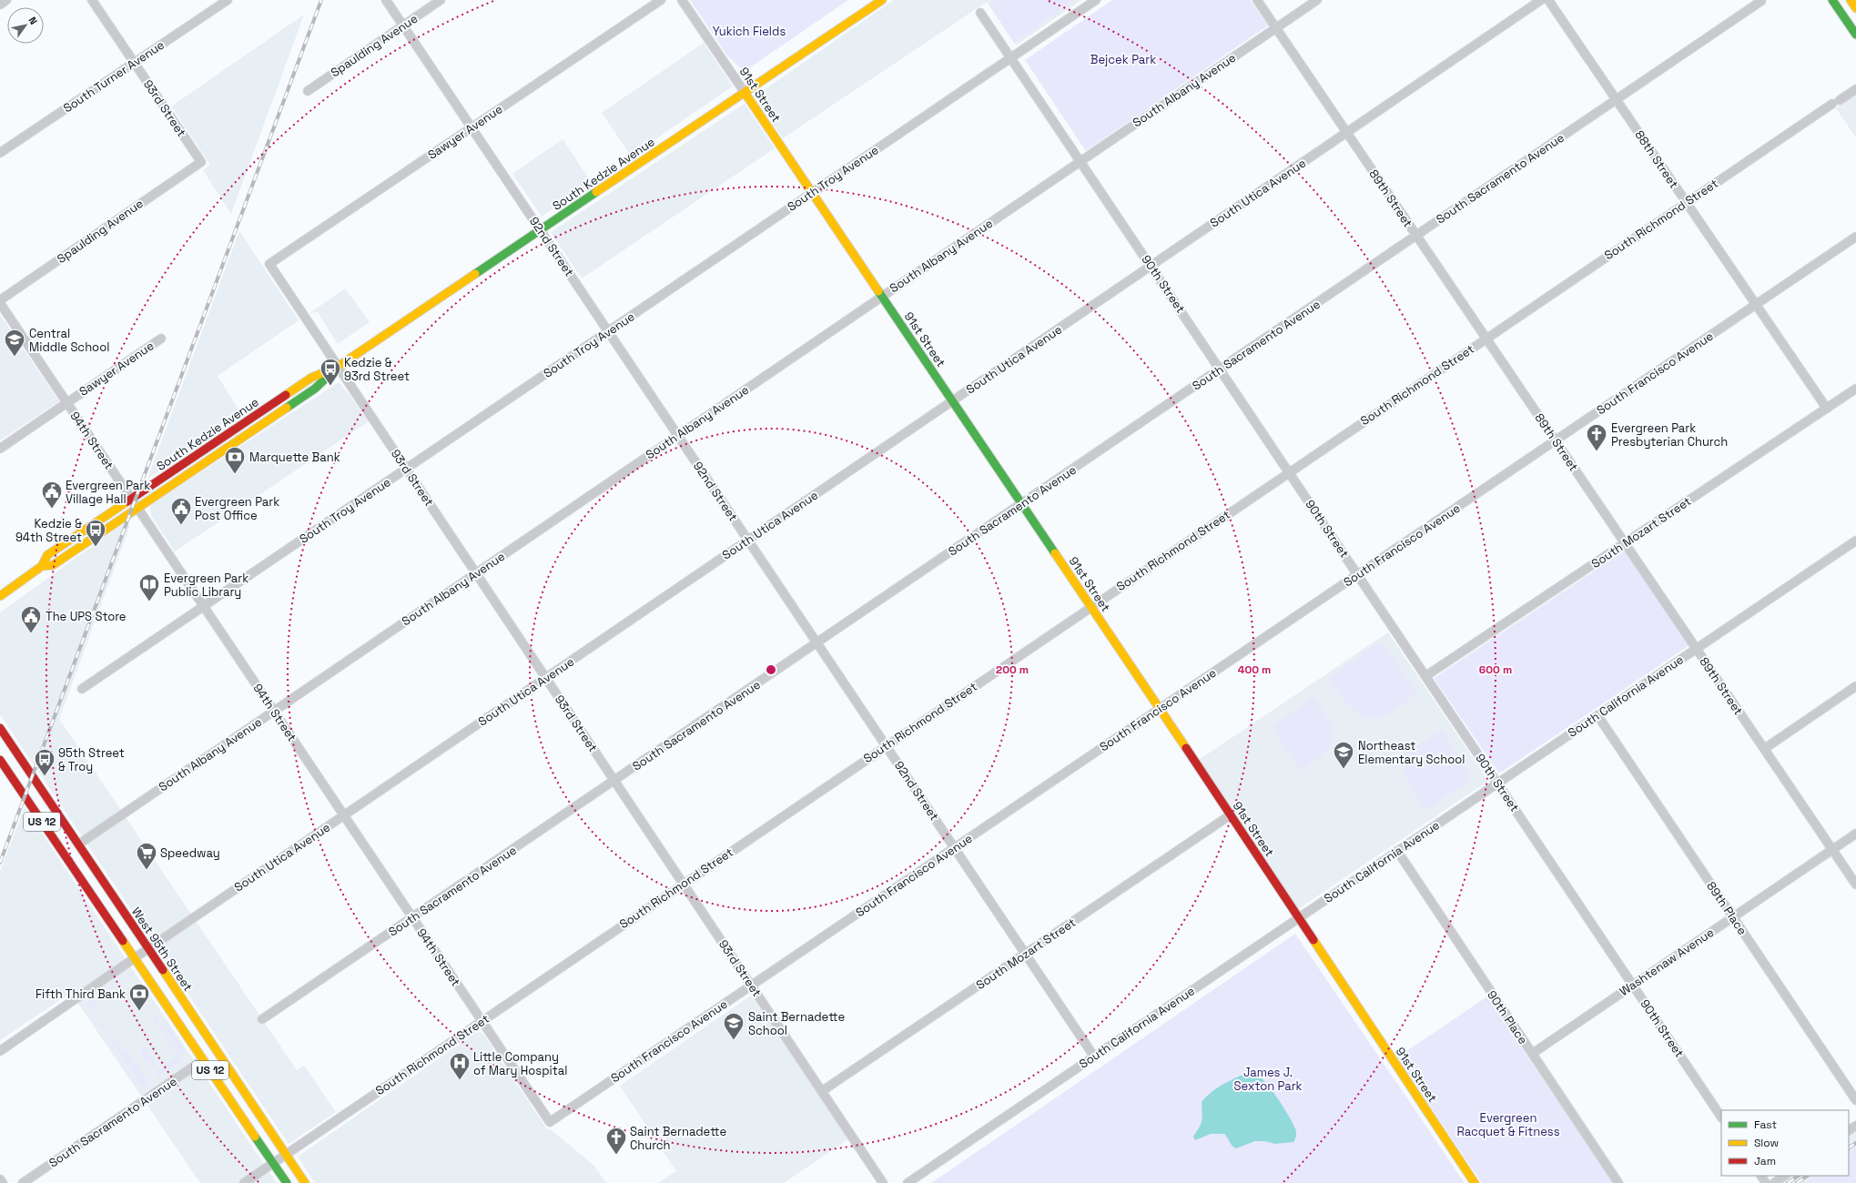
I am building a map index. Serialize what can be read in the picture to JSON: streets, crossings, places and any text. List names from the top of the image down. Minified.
{"streets":{"main road":["91st Street","South Kedzie Avenue","US 12","West 95th Street"],"street":["Spaulding Avenue","South Turner Avenue","South Albany Avenue","93rd Street","Sawyer Avenue","88th Street","South Troy Avenue","South Sacramento Avenue","South Utica Avenue","89th Street","South Richmond Street","92nd Street","90th Street","South Francisco Avenue","94th Street","South Mozart Street","South California Avenue","89th Place","Washtenaw Avenue","90th Place"]},"crossings":[["Spaulding Avenue","93rd Street"],["Spaulding Avenue","92nd Street"],["Spaulding Avenue","94th Street"],["South Turner Avenue","93rd Street"],["South Albany Avenue","91st Street"],["South Albany Avenue","93rd Street"],["South Albany Avenue","89th Street"],["South Albany Avenue","92nd Street"],["South Albany Avenue","90th Street"],["South Albany Avenue","94th Street"],["South Albany Avenue","West 95th Street"],["91st Street","South Kedzie Avenue"],["91st Street","South Troy Avenue"],["91st Street","South Sacramento Avenue"],["91st Street","South Utica Avenue"],["91st Street","South Richmond Street"],["91st Street","South Francisco Avenue"],["91st Street","South Mozart Street"],["91st Street","South California Avenue"],["93rd Street","Sawyer Avenue"],["93rd Street","South Kedzie Avenue"],["93rd Street","South Troy Avenue"],["93rd Street","South Sacramento Avenue"],["93rd Street","South Utica Avenue"],["93rd Street","South Richmond Street"],["93rd Street","South Francisco Avenue"],["93rd Street","South Mozart Street"],["Sawyer Avenue","92nd Street"],["Sawyer Avenue","94th Street"],["88th Street","South Sacramento Avenue"],["88th Street","South Richmond Street"],["88th Street","South Francisco Avenue"],["88th Street","South Mozart Street"],["South Kedzie Avenue","92nd Street"],["South Kedzie Avenue","94th Street"],["South Troy Avenue","92nd Street"],["South Troy Avenue","90th Street"],["South Troy Avenue","94th Street"],["South Sacramento Avenue","89th Street"],["South Sacramento Avenue","92nd Street"],["South Sacramento Avenue","90th Street"],["South Sacramento Avenue","94th Street"],["South Sacramento Avenue","US 12"],["South Utica Avenue","89th Street"],["South Utica Avenue","92nd Street"],["South Utica Avenue","90th Street"],["South Utica Avenue","94th Street"],["South Utica Avenue","US 12"],["South Utica Avenue","West 95th Street"],["89th Street","South Richmond Street"],["89th Street","South Francisco Avenue"],["89th Street","South Mozart Street"],["89th Street","South California Avenue"],["89th Street","Washtenaw Avenue"],["South Richmond Street","92nd Street"],["South Richmond Street","90th Street"],["South Richmond Street","94th Street"],["South Richmond Street","US 12"],["South Richmond Street","West 95th Street"],["92nd Street","South Francisco Avenue"],["92nd Street","South Mozart Street"],["92nd Street","South California Avenue"],["90th Street","South Francisco Avenue"],["90th Street","South Mozart Street"],["90th Street","South California Avenue"],["90th Street","Washtenaw Avenue"],["South Francisco Avenue","94th Street"],["South California Avenue","89th Place"],["South California Avenue","90th Place"],["89th Place","Washtenaw Avenue"],["Washtenaw Avenue","90th Place"]],"parks":["Yukich Fields","Bejcek Park","James J. Sexton Park","Evergreen Racquet & Fitness"],"places":{"school or university":["Central Middle School","Northeast Elementary School","Saint Bernadette School"],"bus stop":["Kedzie & 93rd Street","Kedzie & 94th Street","95th Street & Troy"],"church":["Evergreen Park Presbyterian Church","Saint Bernadette Church"],"bank":["Marquette Bank","Fifth Third Bank"],"public building":["Evergreen Park Village Hall","Evergreen Park Post Office","The UPS Store"],"library":["Evergreen Park Public Library"],"supermarket":["Speedway"],"hospital":["Little Company of Mary Hospital"]},"legend":["Fast","Slow","Jam"],"north":"top right","rings":["200 m","400 m","600 m"]}
